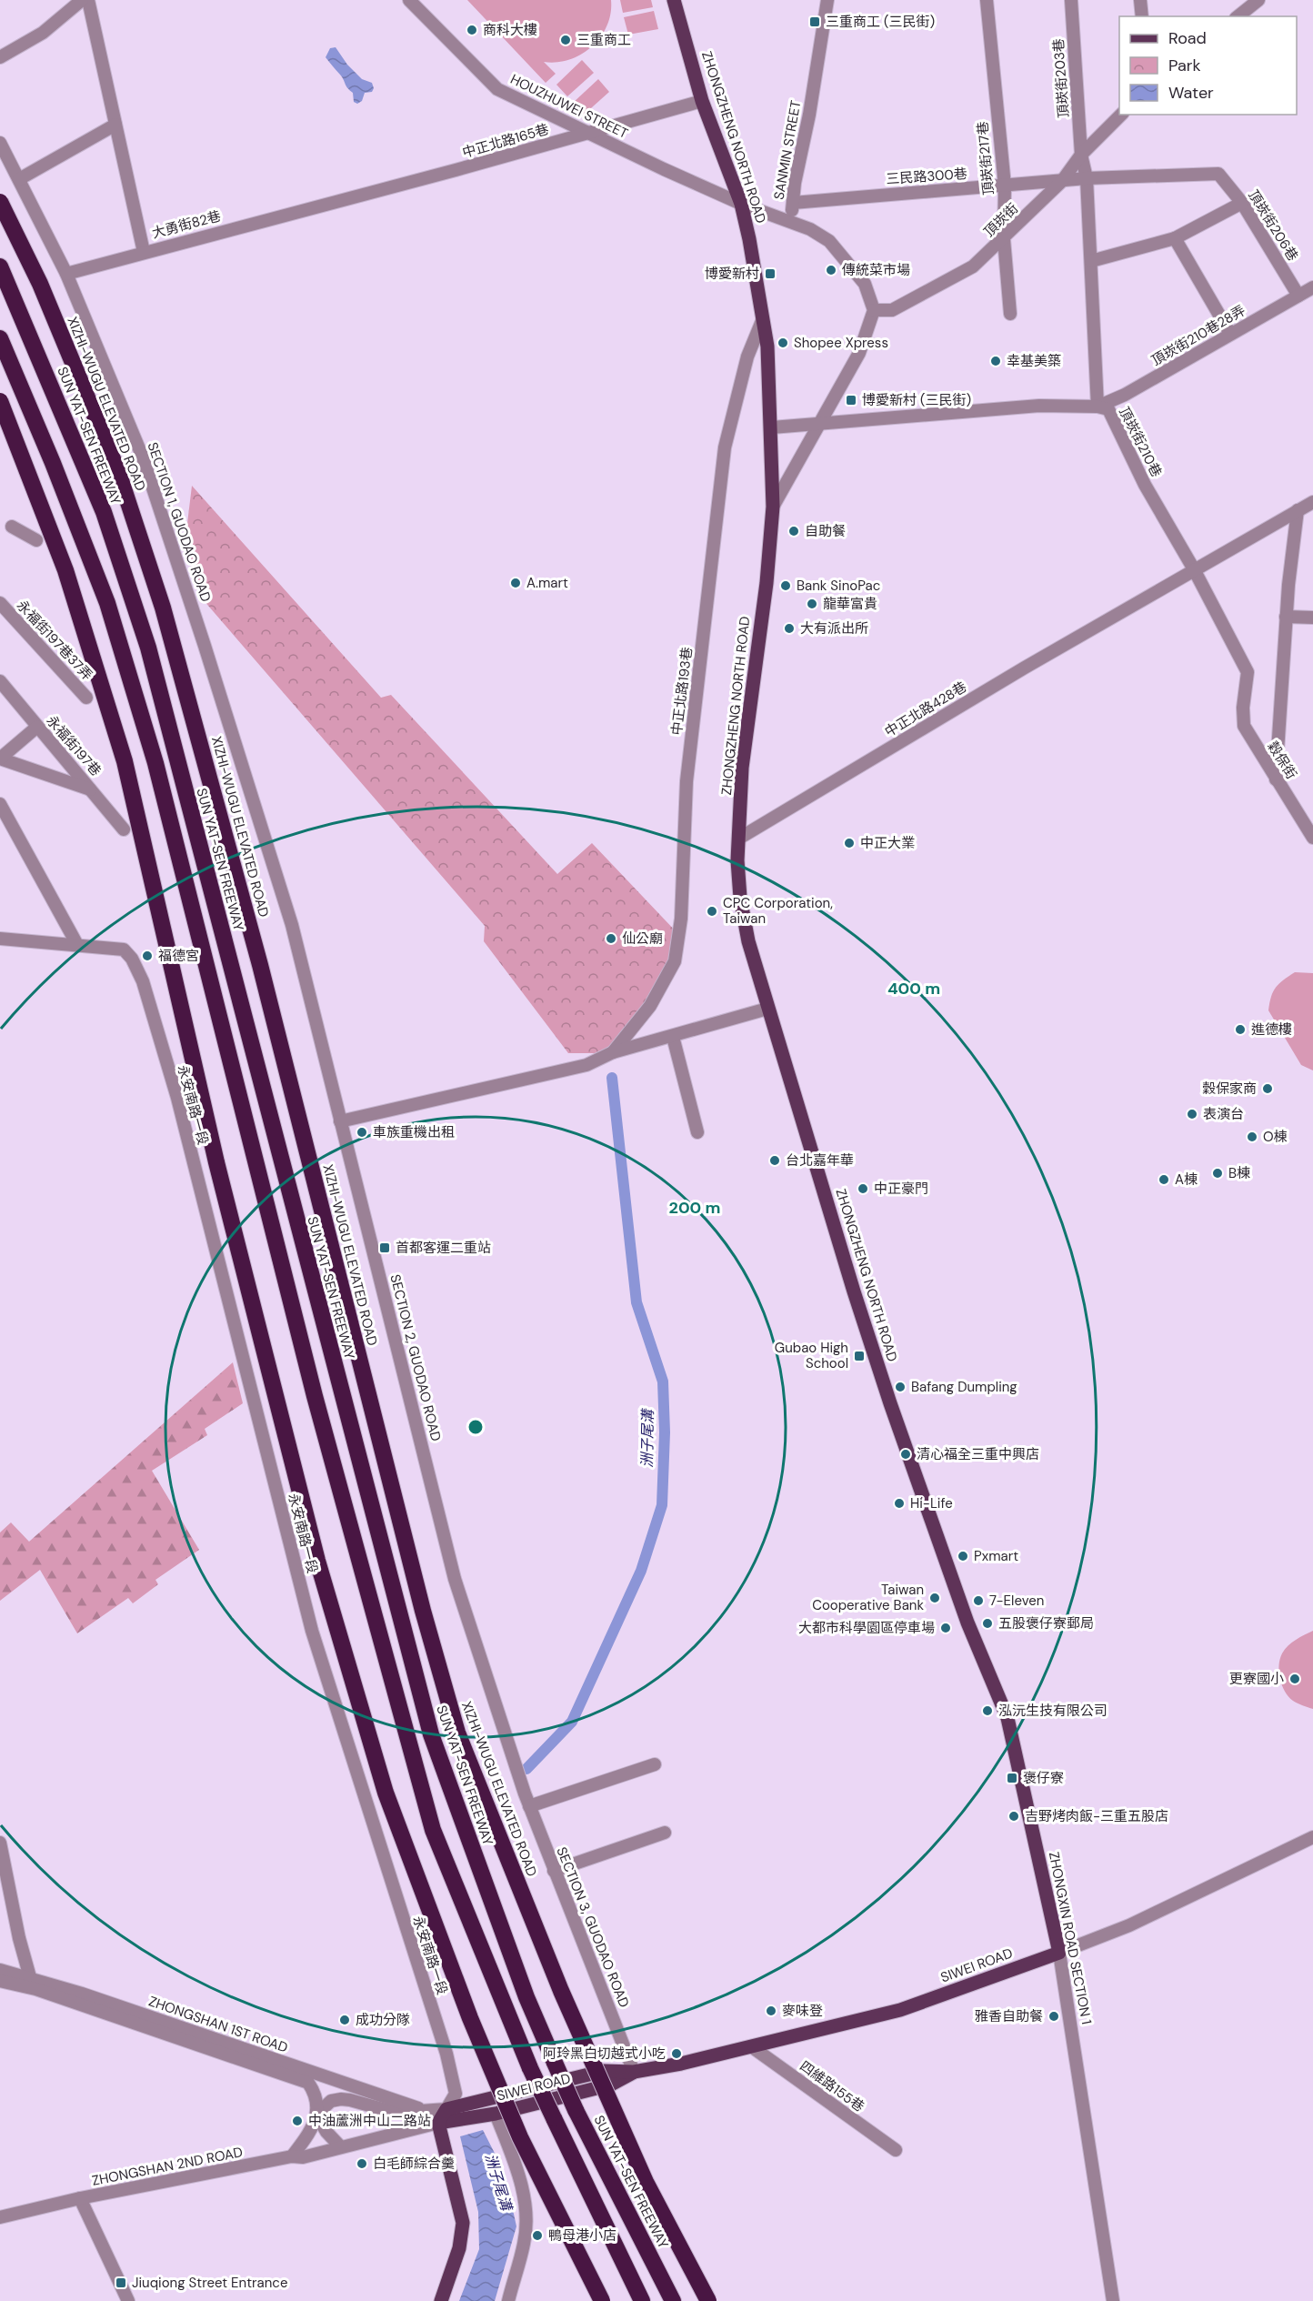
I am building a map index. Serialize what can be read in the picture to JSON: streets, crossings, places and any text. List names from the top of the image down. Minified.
{"streets":{"highway":["XIZHI-WUGU ELEVATED ROAD","SUN YAT-SEN FREEWAY"],"main road":["ZHONGZHENG NORTH ROAD","ZHONGXIN ROAD SECTION 1","SIWEI ROAD"],"street":["頂崁街203巷","HOUZHUWEI STREET","中正北路165巷","SANMIN STREET","頂崁街217巷","三民路300巷","頂崁街","大勇街82巷","頂崁街206巷","頂崁街210巷28弄","頂崁街210巷","SECTION 1, GUODAO ROAD","永福街197巷37弄","中正北路193巷","中正北路428巷","永福街197巷","穀保街","永安南路一段","SECTION 2, GUODAO ROAD","SECTION 3, GUODAO ROAD","ZHONGSHAN 1ST ROAD","四維路155巷","ZHONGSHAN 2ND ROAD"]},"crossings":[["頂崁街203巷","頂崁街"],["頂崁街203巷","頂崁街210巷"],["HOUZHUWEI STREET","ZHONGZHENG NORTH ROAD"],["HOUZHUWEI STREET","中正北路165巷"],["HOUZHUWEI STREET","SANMIN STREET"],["ZHONGZHENG NORTH ROAD","中正北路165巷"],["ZHONGZHENG NORTH ROAD","中正北路193巷"],["ZHONGZHENG NORTH ROAD","中正北路428巷"],["ZHONGZHENG NORTH ROAD","ZHONGXIN ROAD SECTION 1"],["中正北路165巷","大勇街82巷"],["SANMIN STREET","三民路300巷"],["SANMIN STREET","頂崁街"],["頂崁街217巷","三民路300巷"],["頂崁街217巷","頂崁街"],["三民路300巷","頂崁街"],["三民路300巷","頂崁街206巷"],["三民路300巷","頂崁街210巷"],["頂崁街","頂崁街210巷"],["大勇街82巷","SECTION 1, GUODAO ROAD"],["頂崁街206巷","頂崁街210巷28弄"],["頂崁街210巷28弄","頂崁街210巷"],["頂崁街210巷","中正北路428巷"],["頂崁街210巷","穀保街"],["SECTION 1, GUODAO ROAD","SECTION 2, GUODAO ROAD"],["永安南路一段","SIWEI ROAD"],["永安南路一段","ZHONGSHAN 1ST ROAD"],["SECTION 2, GUODAO ROAD","SECTION 3, GUODAO ROAD"],["SECTION 3, GUODAO ROAD","SIWEI ROAD"],["ZHONGXIN ROAD SECTION 1","SIWEI ROAD"],["SIWEI ROAD","ZHONGSHAN 1ST ROAD"],["SIWEI ROAD","四維路155巷"],["SIWEI ROAD","ZHONGSHAN 2ND ROAD"]],"water":["洲子尾溝"],"places":{"transit":["三重商工 (三民街)","博愛新村","博愛新村 (三民街)","首都客運二重站","Gubao High School","褒仔寮","Jiuqiong Street Entrance"],"other":["商科大樓","三重商工","傳統菜市場","Shopee Xpress","幸基美築","自助餐","A.mart","Bank SinoPac","龍華富貴","大有派出所","中正大業","CPC Corporation, Taiwan","仙公廟","福德宮","進德樓","穀保家商","表演台","車族重機出租","O棟","台北嘉年華","B棟","A棟","中正豪門","Bafang Dumpling","清心福全三重中興店","Hi-Life","Pxmart","Taiwan Cooperative Bank","7-Eleven","五股褒仔寮郵局","大都市科學園區停車場","更寮國小","泓沅生技有限公司","吉野烤肉飯-三重五股店","麥味登","雅香自助餐","成功分隊","阿玲黑白切越式小吃","中油蘆洲中山二路站","白毛師綜合羹","鴨母港小店"]},"legend":["Road","Park","Water"],"rings":["400 m","200 m"]}
